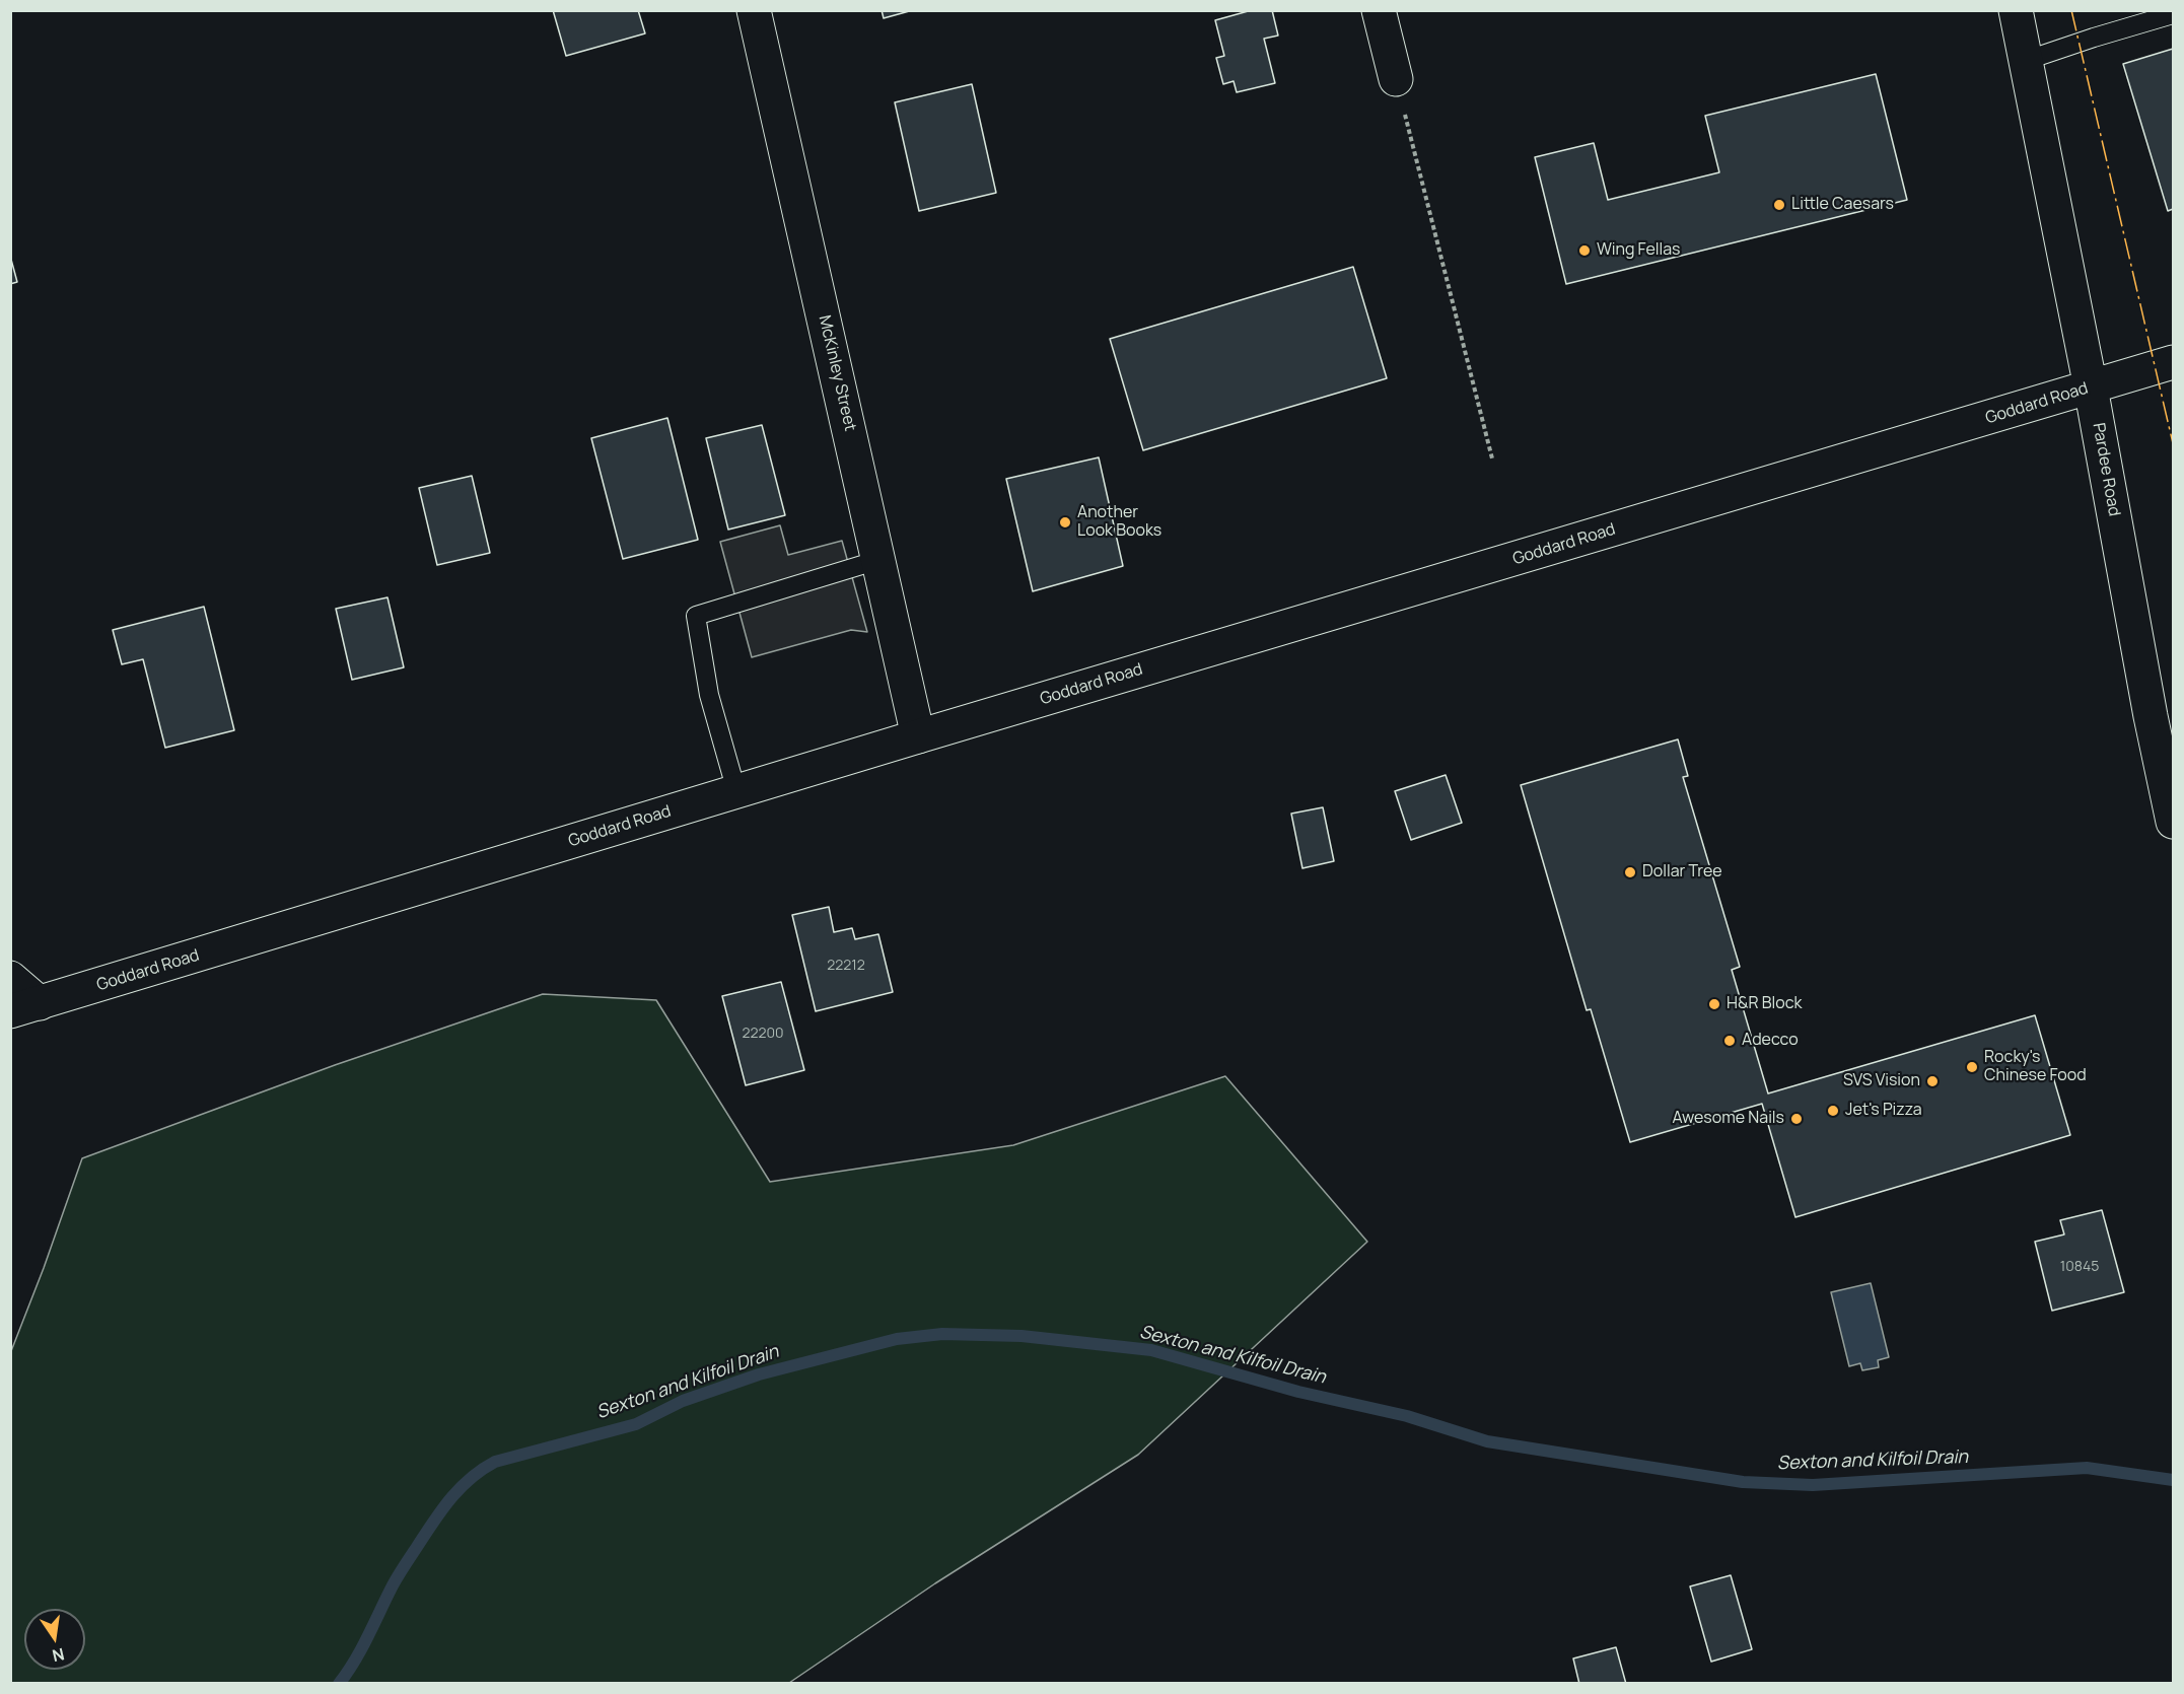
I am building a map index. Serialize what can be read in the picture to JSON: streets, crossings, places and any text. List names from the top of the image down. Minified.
{"streets":{"main road":["McKinley Street","Goddard Road","Pardee Road"]},"crossings":[["McKinley Street","Goddard Road"],["Goddard Road","Pardee Road"]],"water":["Sexton and Kilfoil Drain"],"places":["Little Caesars","Wing Fellas","Another Look Books","Dollar Tree","H&R Block","Adecco","Rocky's Chinese Food","SVS Vision","Jet's Pizza","Awesome Nails"],"house_numbers":["22212","22200","10845"],"north":"bottom"}
